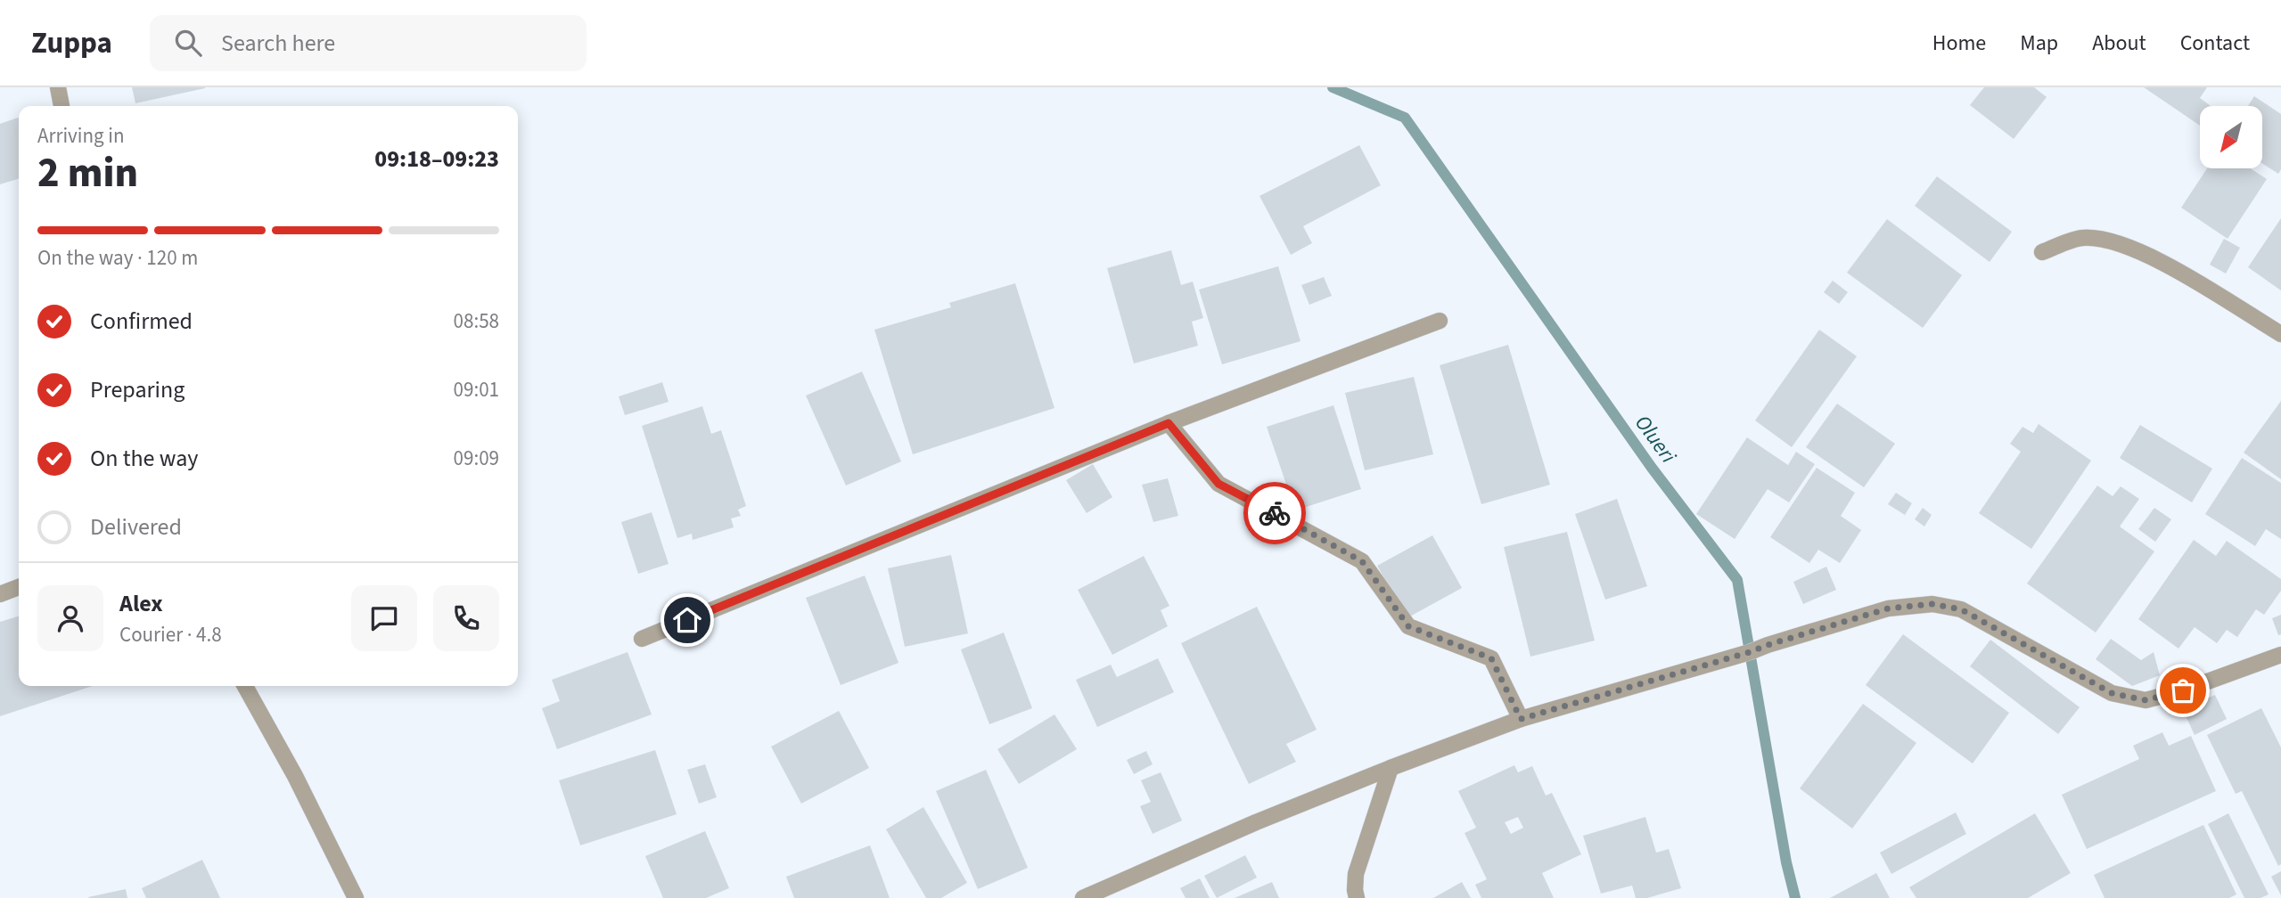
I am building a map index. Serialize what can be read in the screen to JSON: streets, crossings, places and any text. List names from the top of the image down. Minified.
{"water":["Olueri"],"north":"bottom left","page":{"header":"Zuppa","search":"Search here","nav":["Home","Map","About","Contact"],"heading":["2 min","Arriving in","09:18–09:23"],"panel":["Alex","Courier · 4.8"],"bar":"On the way · 120 m","list":[["Confirmed","08:58"],["Preparing","09:01"],["On the way","09:09"],"Delivered"]}}
